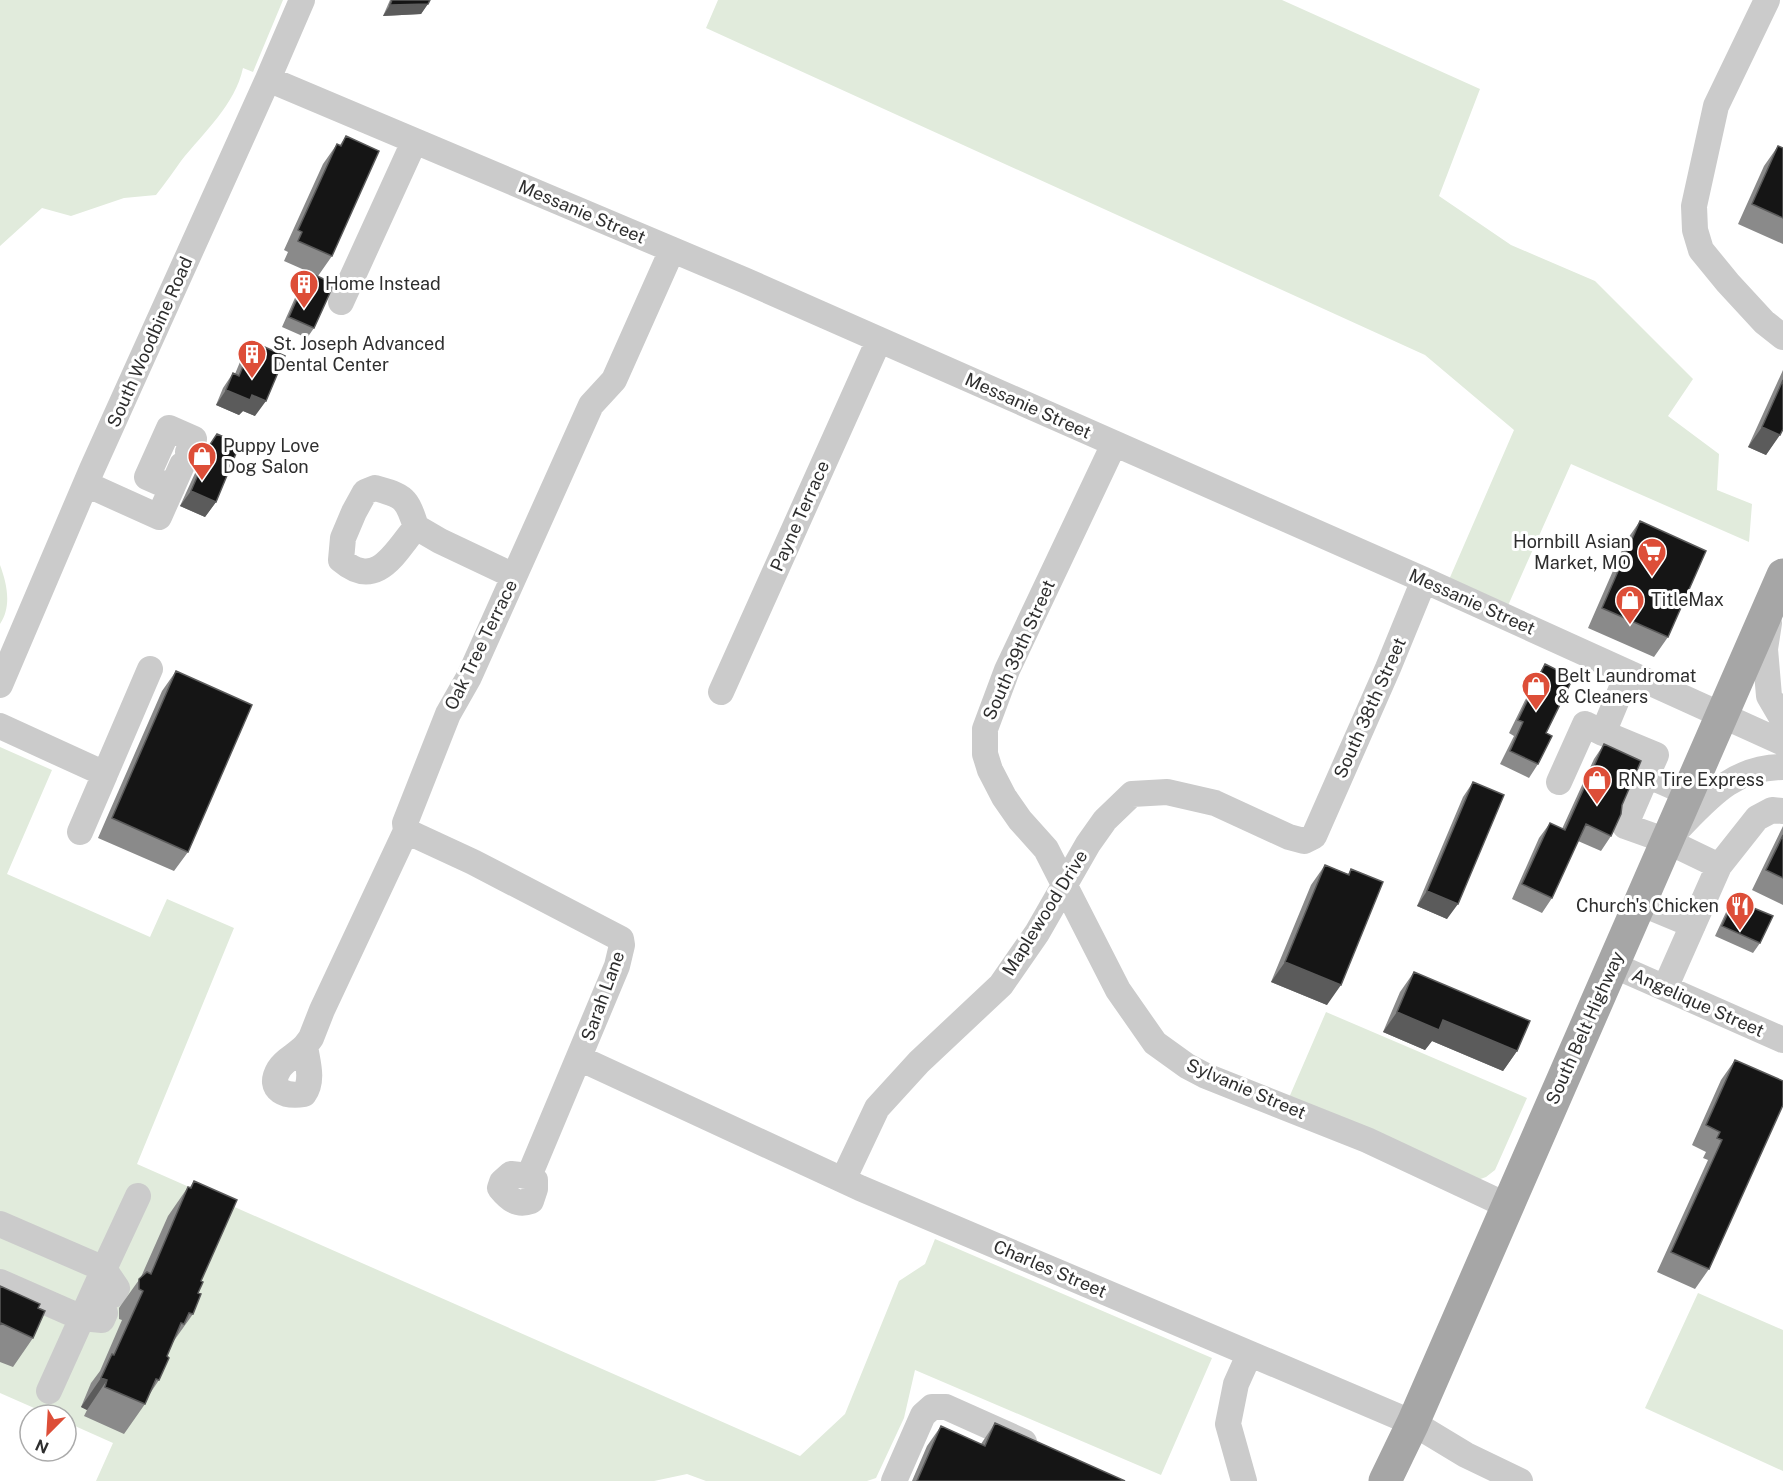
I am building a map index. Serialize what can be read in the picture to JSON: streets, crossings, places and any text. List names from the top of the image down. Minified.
{"streets":{"main road":["South Belt Highway"],"street":["Messanie Street","South Woodbine Road","Payne Terrace","Oak Tree Terrace","South 39th Street","South 38th Street","Maplewood Drive","Sarah Lane","Angelique Street","Sylvanie Street","Charles Street"]},"crossings":[["Messanie Street","South Woodbine Road"],["Messanie Street","Payne Terrace"],["Messanie Street","Oak Tree Terrace"],["Messanie Street","South 39th Street"],["Messanie Street","South 38th Street"],["Messanie Street","South Belt Highway"],["Oak Tree Terrace","Sarah Lane"],["South 39th Street","Maplewood Drive"],["South 39th Street","Sylvanie Street"],["South 38th Street","Maplewood Drive"],["Maplewood Drive","Sylvanie Street"],["Maplewood Drive","Charles Street"],["Sarah Lane","Charles Street"],["Angelique Street","South Belt Highway"],["South Belt Highway","Sylvanie Street"],["South Belt Highway","Charles Street"]],"places":{"building":["Home Instead","St. Joseph Advanced Dental Center"],"shop":["Puppy Love Dog Salon","TitleMax","Belt Laundromat & Cleaners","RNR Tire Express"],"supermarket":["Hornbill Asian Market, MO"],"restaurant":["Church's Chicken"]},"north":"bottom left"}
